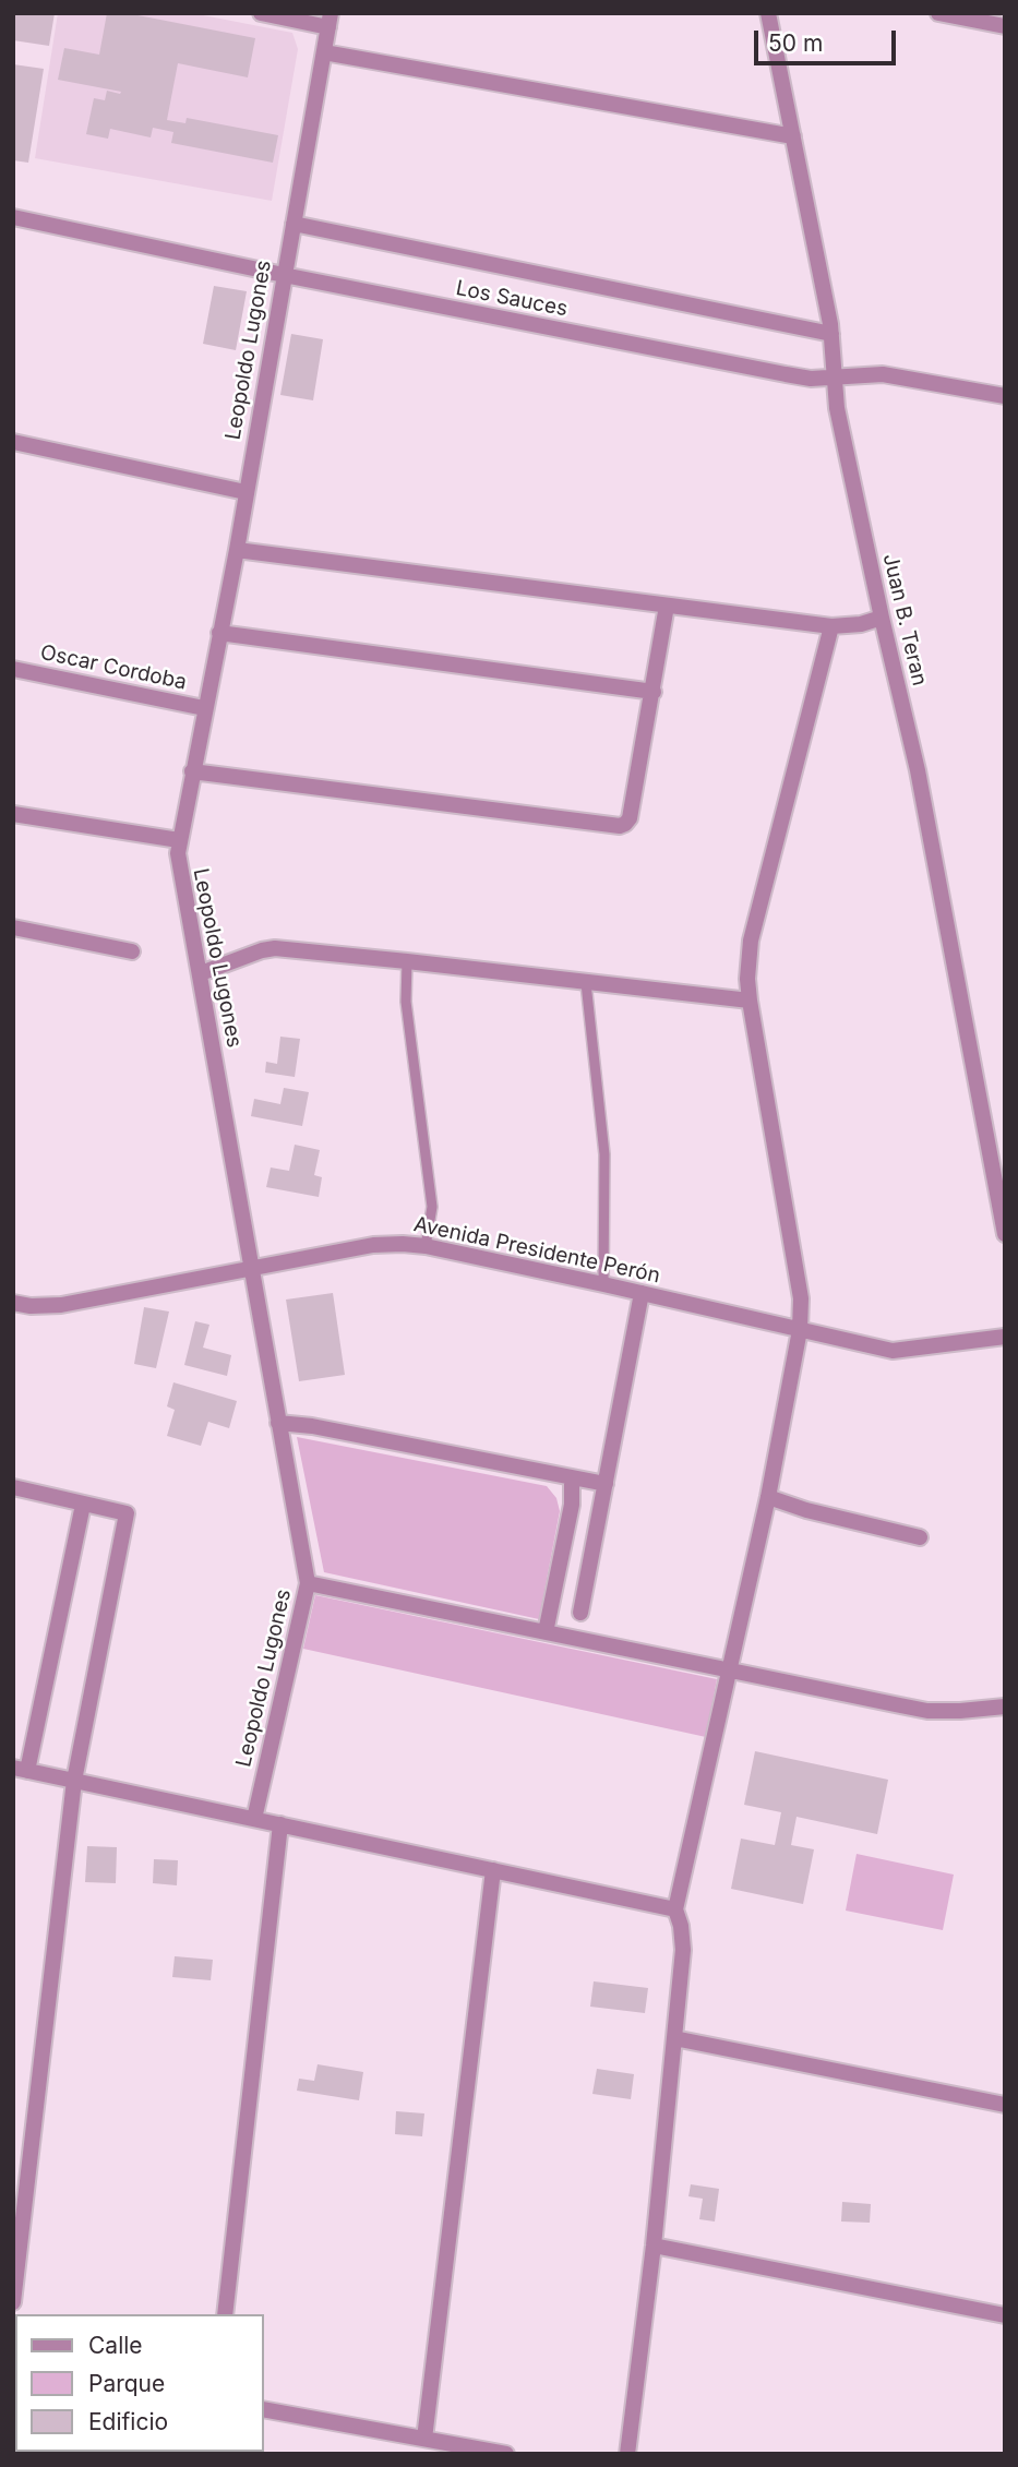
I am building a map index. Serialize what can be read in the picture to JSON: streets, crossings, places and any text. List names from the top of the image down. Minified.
{"streets":{"street":["Los Sauces","Leopoldo Lugones","Juan B. Teran","Oscar Cordoba","Avenida Presidente Perón"]},"crossings":[["Los Sauces","Leopoldo Lugones"],["Los Sauces","Juan B. Teran"],["Leopoldo Lugones","Oscar Cordoba"],["Leopoldo Lugones","Avenida Presidente Perón"]],"legend":["Calle","Parque","Edificio"],"scale_bar":"50 m"}
